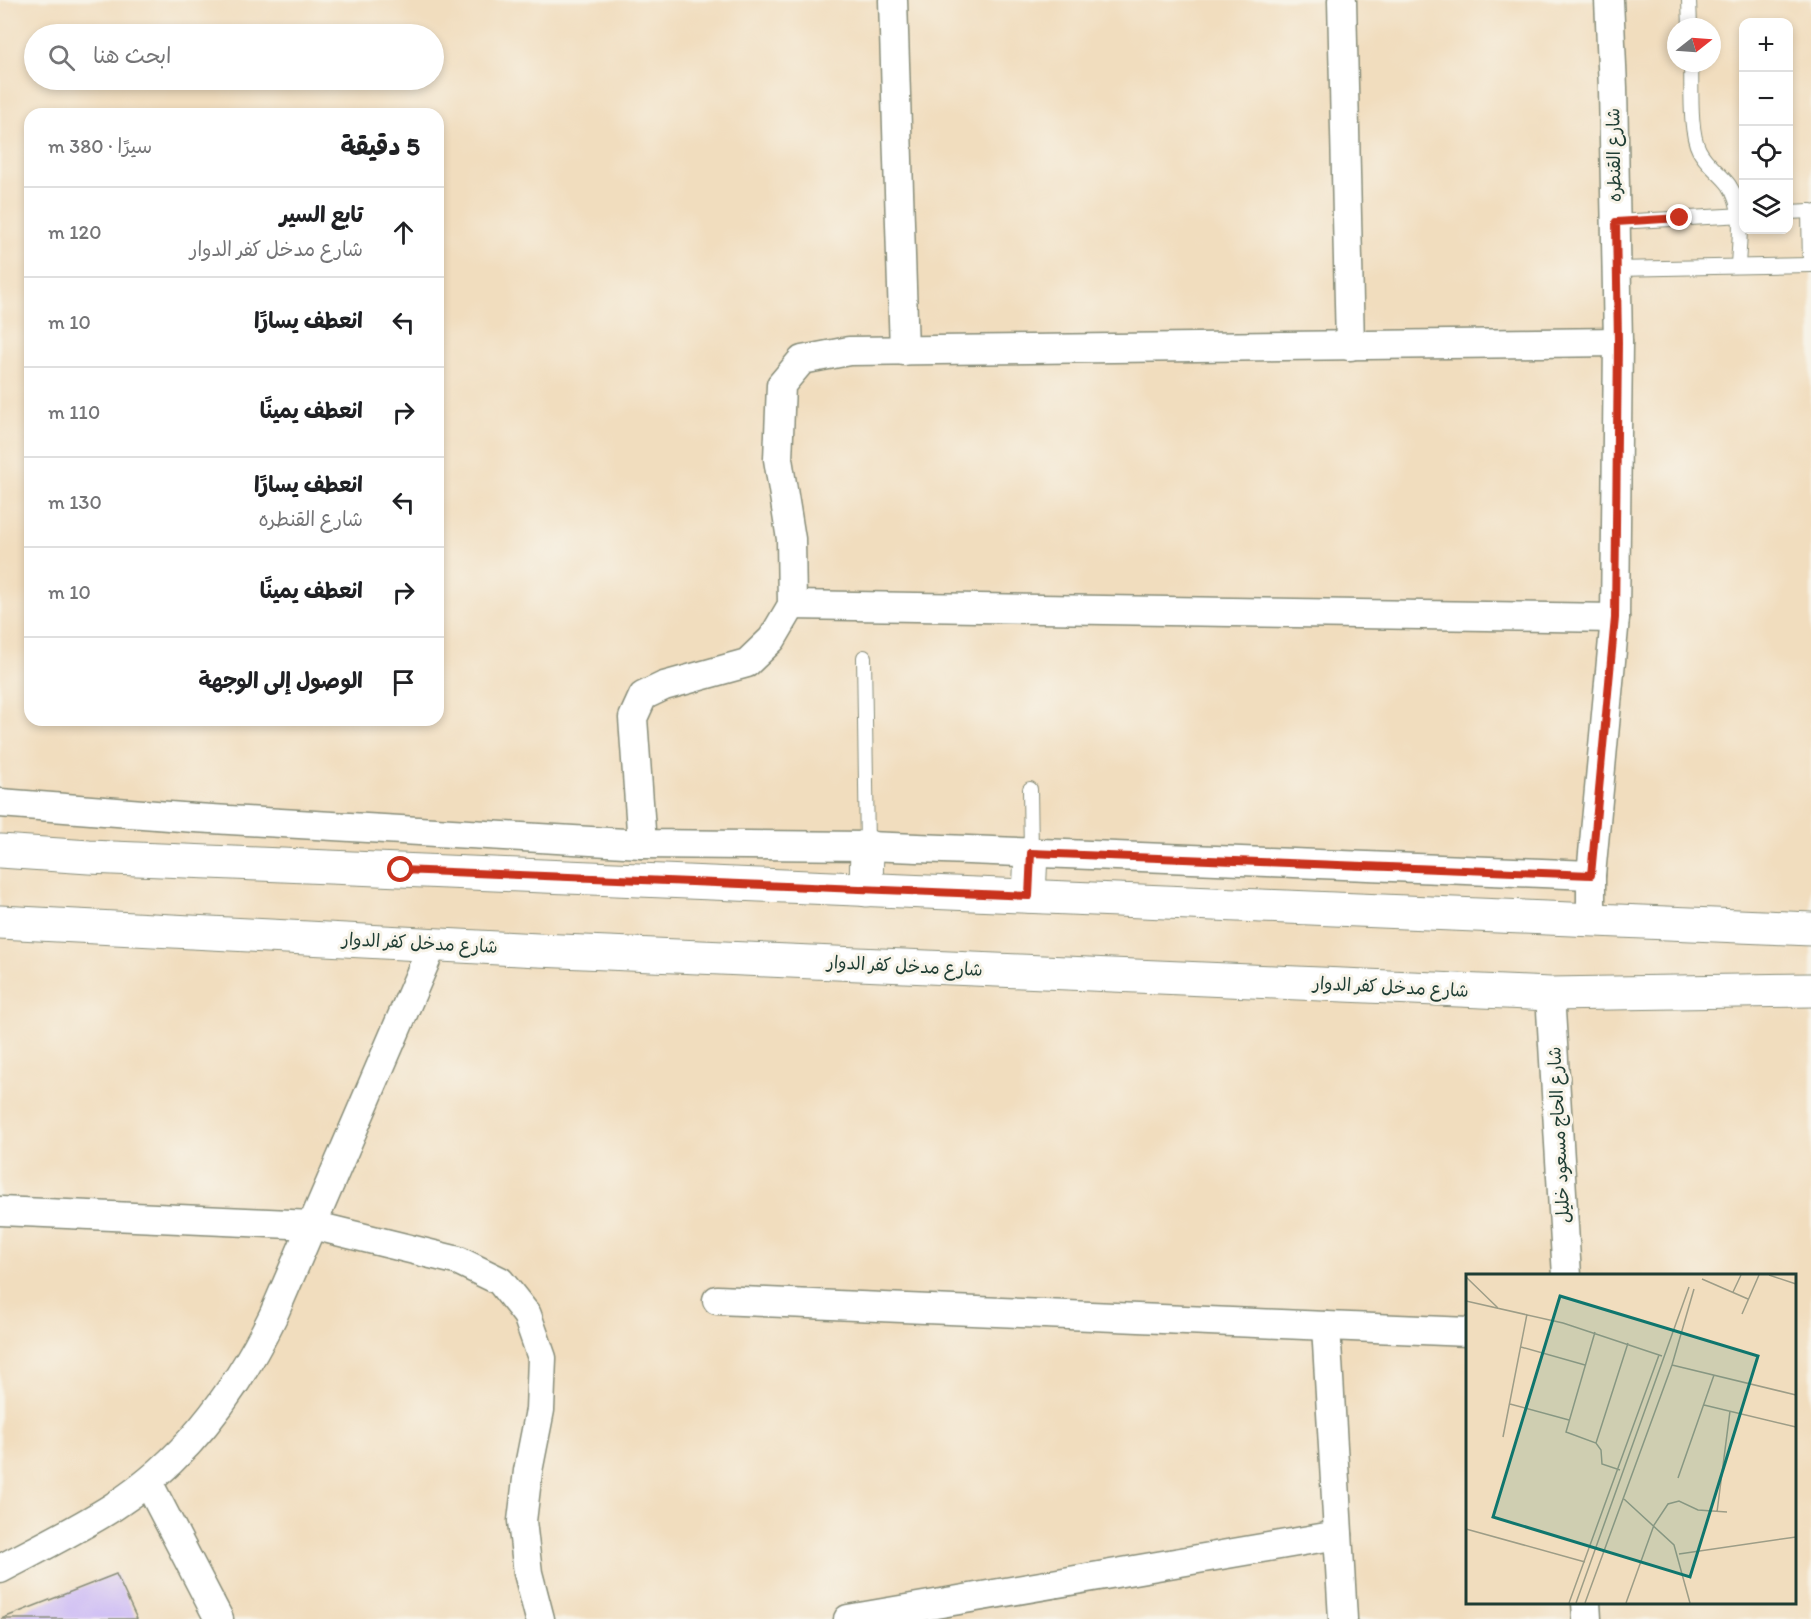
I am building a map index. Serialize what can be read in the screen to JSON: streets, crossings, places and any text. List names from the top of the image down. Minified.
{"streets":{"main road":["شارع مدخل كفر الدوار"],"street":["شارع القنطره","شارع الحاج مسعود خليل"]},"crossings":[["شارع مدخل كفر الدوار","شارع الحاج مسعود خليل"]],"north":"right","page":{"map_buttons":["+","−"],"search":"ابحث هنا","heading":["5 دقيقة","سيرًا · 380 m"],"list":[["تابع السير","شارع مدخل كفر الدوار","120 m"],["انعطف يسارًا","10 m"],["انعطف يمينًا","110 m"],["انعطف يسارًا","شارع القنطره","130 m"],["انعطف يمينًا","10 m"],"الوصول إلى الوجهة"]}}
